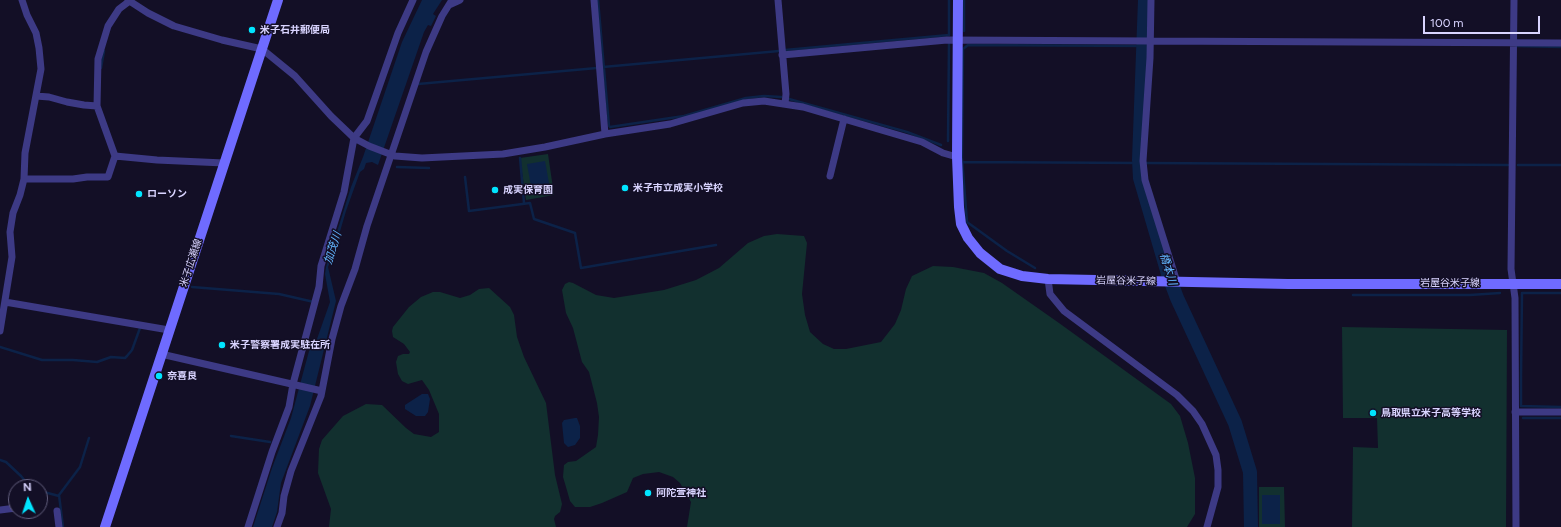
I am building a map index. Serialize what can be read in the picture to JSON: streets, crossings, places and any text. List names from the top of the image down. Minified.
{"streets":{"main road":["米子広瀬線","岩屋谷米子線"]},"water":["加茂川","橋本川"],"places":["米子石井郵便局","米子市立成実小学校","成実保育園","ローソン","米子警察署成実駐在所","奈喜良","鳥取県立米子高等学校","阿陀萱神社"],"scale_bar":"100 m","north":"top"}
